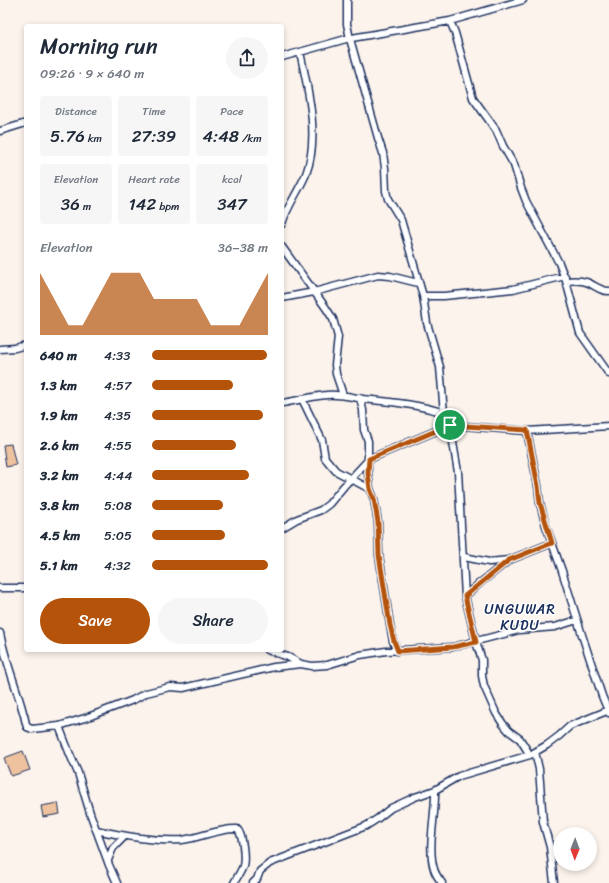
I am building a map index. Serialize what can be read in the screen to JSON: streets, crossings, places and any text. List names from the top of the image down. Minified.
{"districts":["UNGUWAR KUDU"],"north":"bottom","page":{"heading":["Morning run","09:26 · 9 × 640 m"],"stats":[["Distance","5.76 km"],["Time","27:39"],["Pace","4:48 /km"],["Elevation","36 m"],["Heart rate","142 bpm"],["kcal","347"]],"chart":["Elevation","36–38 m"],"list":[{"name":"640 m","note":"4:33"},{"name":"1.3 km","note":"4:57"},{"name":"1.9 km","note":"4:35"},{"name":"2.6 km","note":"4:55"},{"name":"3.2 km","note":"4:44"},{"name":"3.8 km","note":"5:08"},{"name":"4.5 km","note":"5:05"},{"name":"5.1 km","note":"4:32"}],"buttons":["Save","Share"]}}
